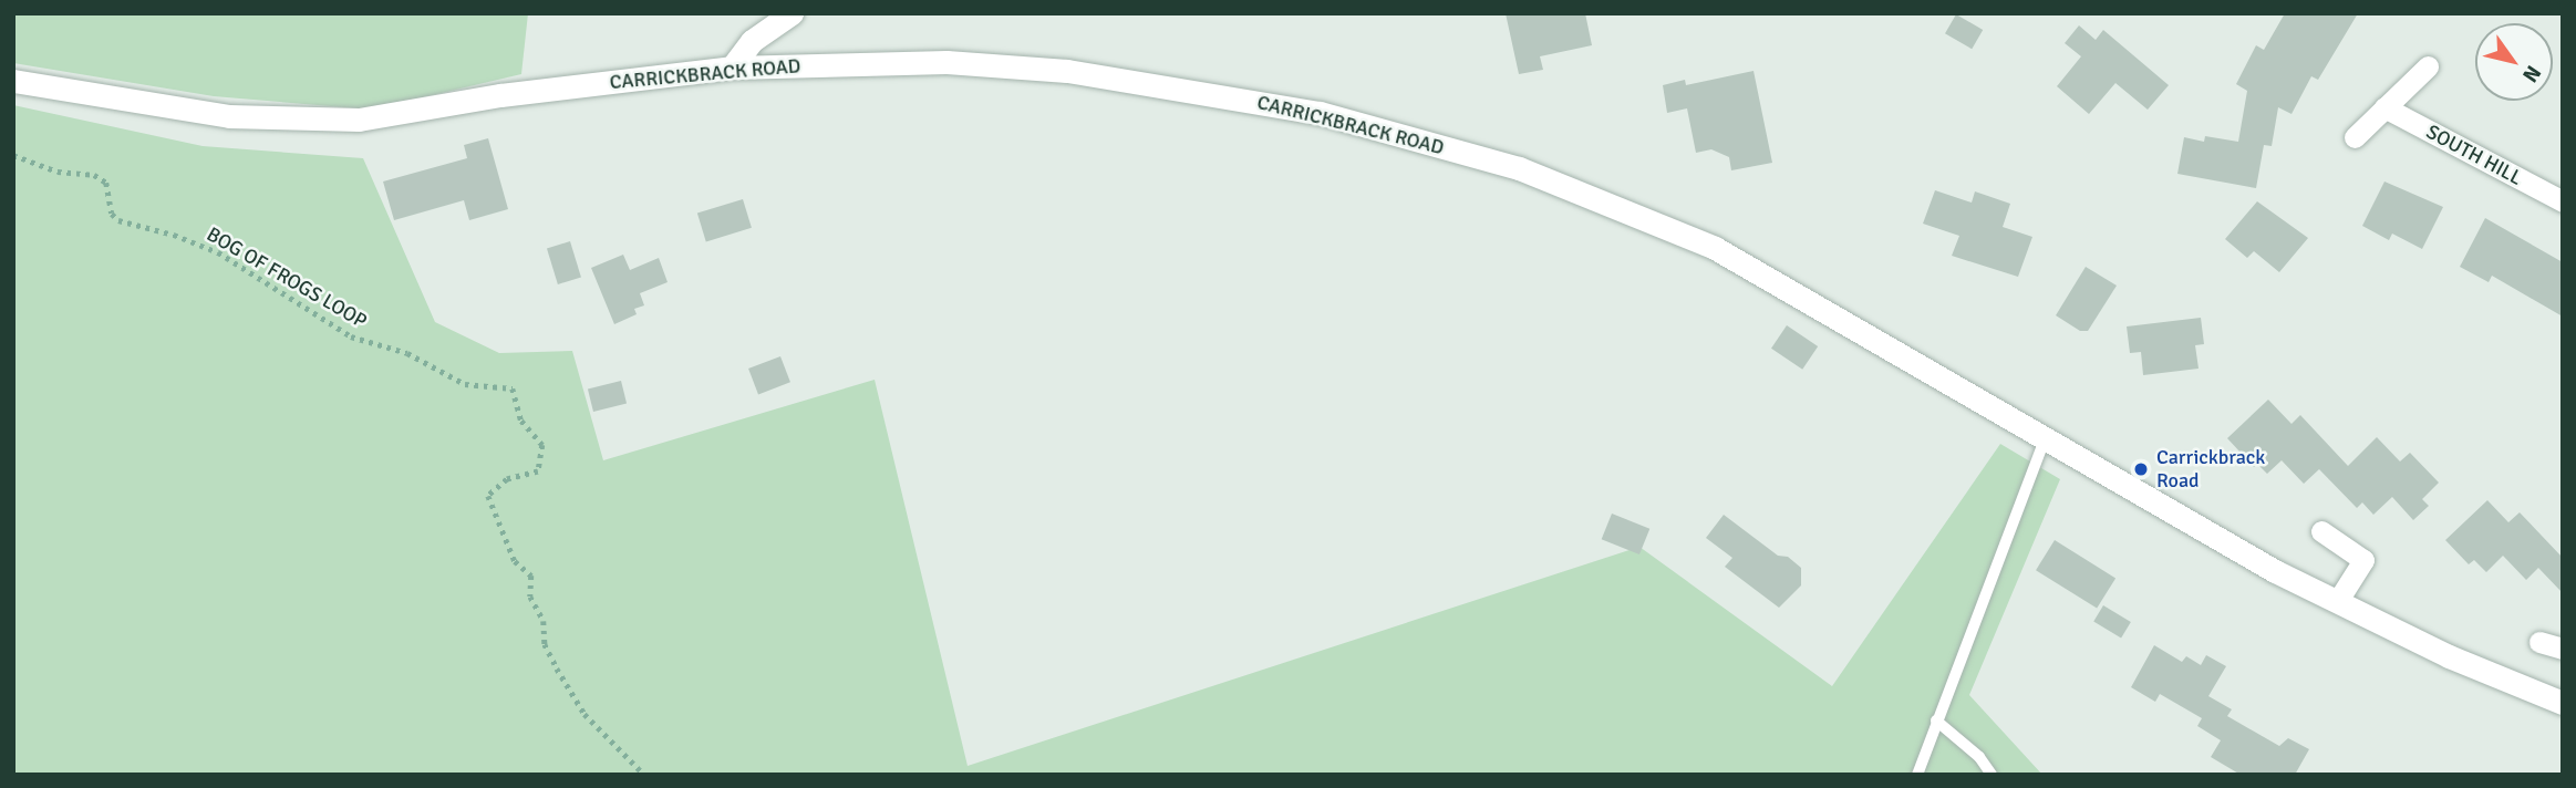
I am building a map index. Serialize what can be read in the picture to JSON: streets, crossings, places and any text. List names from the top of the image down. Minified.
{"streets":{"main road":["CARRICKBRACK ROAD"],"street":["SOUTH HILL"],"path":["BOG OF FROGS LOOP"]},"places":["Carrickbrack Road"],"north":"bottom right"}
